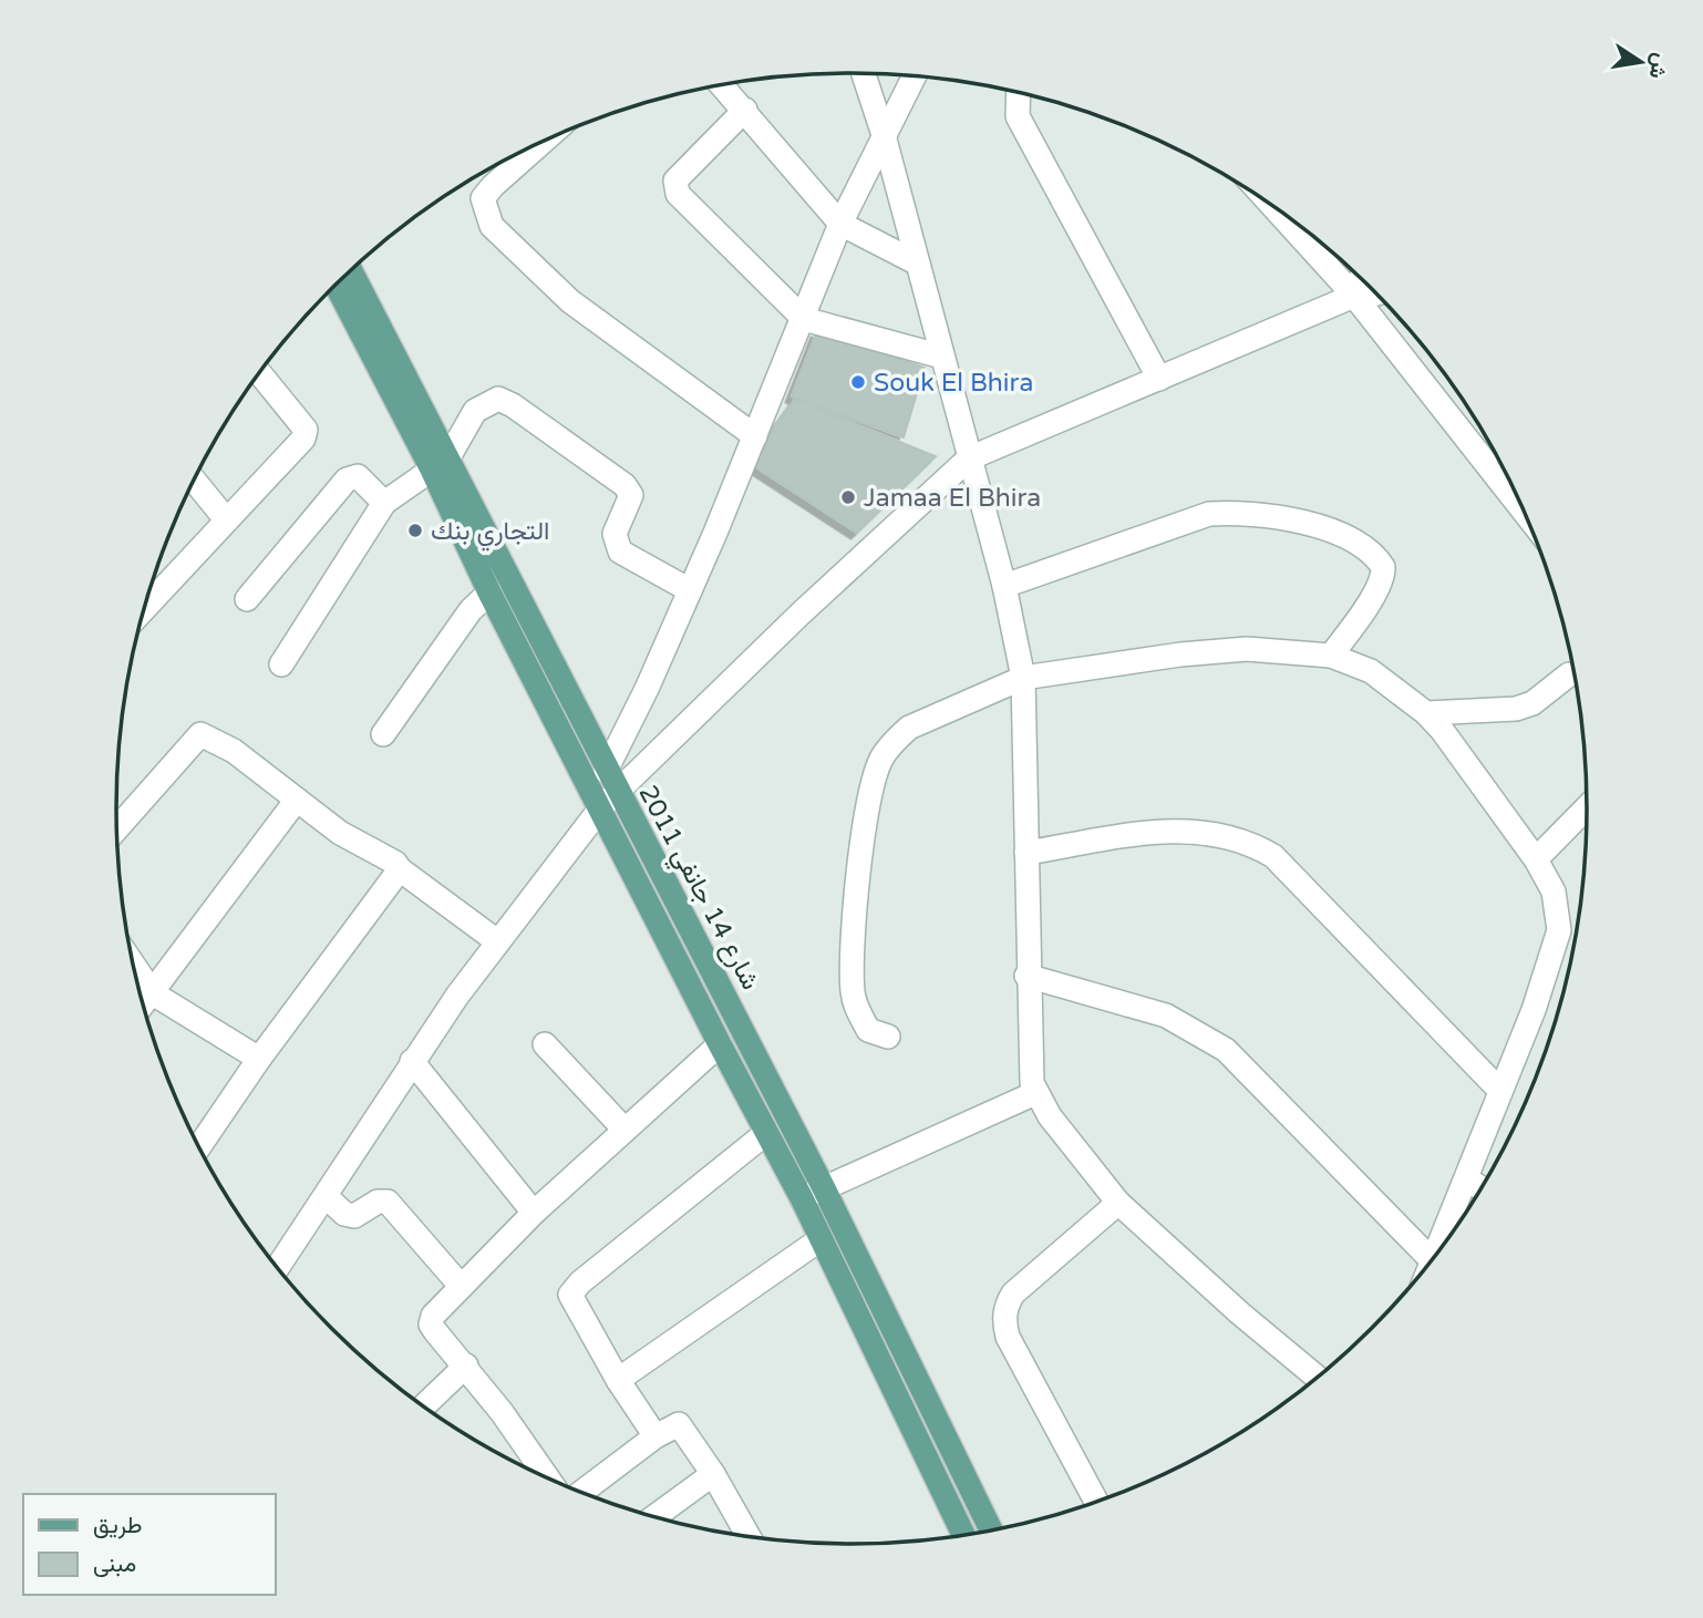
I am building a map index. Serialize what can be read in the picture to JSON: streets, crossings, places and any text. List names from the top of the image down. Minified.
{"streets":{"main road":["شارع 14 جانفي 2011"]},"places":["Souk El Bhira","Jamaa El Bhira","التجاري بنك"],"legend":["طريق","مبنى"],"north":"right"}
